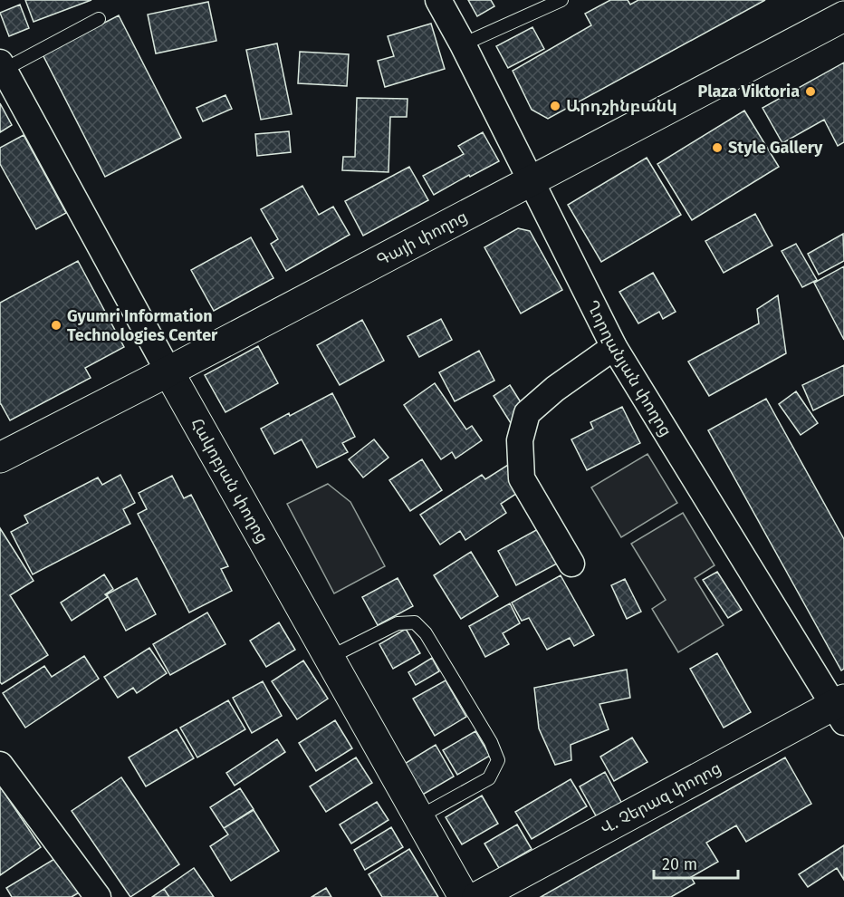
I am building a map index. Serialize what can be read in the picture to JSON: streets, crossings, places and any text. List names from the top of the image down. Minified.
{"streets":{"main road":["Գայի փողոց","Հակոբյան փողոց","Վ. Չերազ փողոց"],"street":["Ղորղանյան փողոց"]},"crossings":[["Գայի փողոց","Ղորղանյան փողոց"],["Գայի փողոց","Հակոբյան փողոց"],["Ղորղանյան փողոց","Վ. Չերազ փողոց"]],"places":["Plaza Viktoria","Արդշինբանկ","Style Gallery","Gyumri Information Technologies Center"],"scale_bar":"20 m"}
